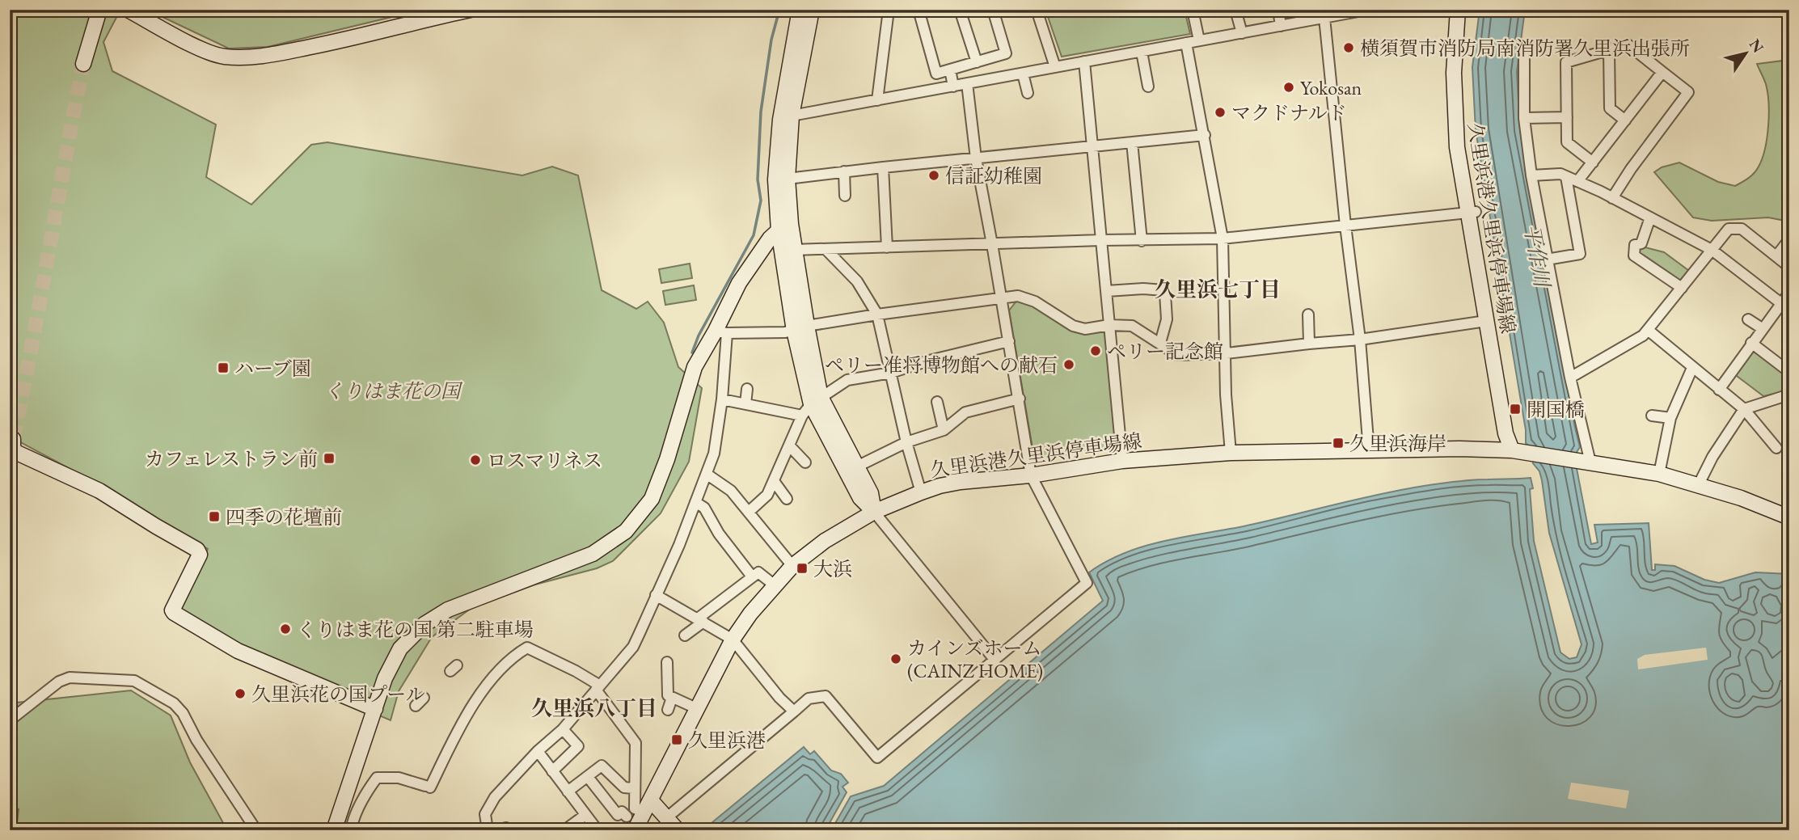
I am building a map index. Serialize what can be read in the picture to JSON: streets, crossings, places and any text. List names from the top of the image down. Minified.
{"streets":{"street":["久里浜港久里浜停車場線"]},"districts":["久里浜七丁目","久里浜八丁目"],"water":["平作川"],"parks":["くりはま花の国"],"places":{"other":["横須賀市消防局南消防署久里浜出張所","Yokosan","マクドナルド","信証幼稚園","ペリー記念館","ペリー准将博物館への献石","ロスマリネス","くりはま花の国 第二駐車場","カインズホーム (CAINZ HOME)","久里浜花の国プール"],"transit":["ハーブ園","開国橋","久里浜海岸","カフェレストラン前","四季の花壇前","大浜","久里浜港"]},"north":"top right"}
